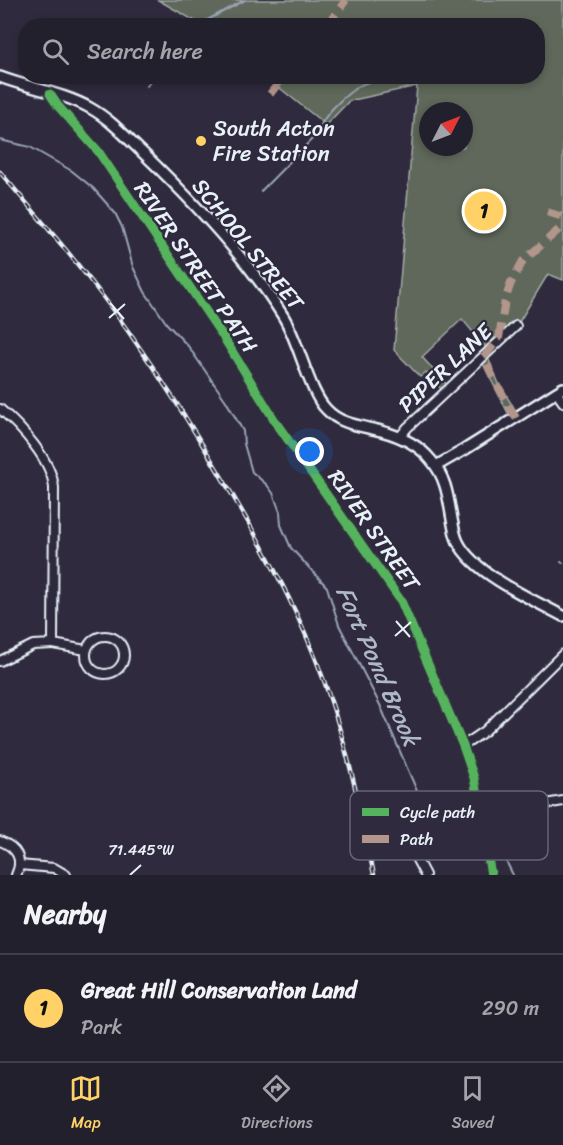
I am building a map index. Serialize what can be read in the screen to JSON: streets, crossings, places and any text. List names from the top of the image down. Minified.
{"streets":{"street":["SCHOOL STREET","PIPER LANE","RIVER STREET"],"cycle path":["RIVER STREET PATH"]},"crossings":[["SCHOOL STREET","PIPER LANE"],["SCHOOL STREET","RIVER STREET"]],"water":["Fort Pond Brook"],"places":["South Acton Fire Station"],"legend":["Cycle path","Path"],"north":"top right","page":{"search":"Search here","pins":"1","heading":"Nearby","list":[{"mark":"1","name":"Great Hill Conservation Land","note":"Park","value":"290 m"}],"nav":["Map","Directions","Saved"]},"coordinates":["71.445°W"]}
